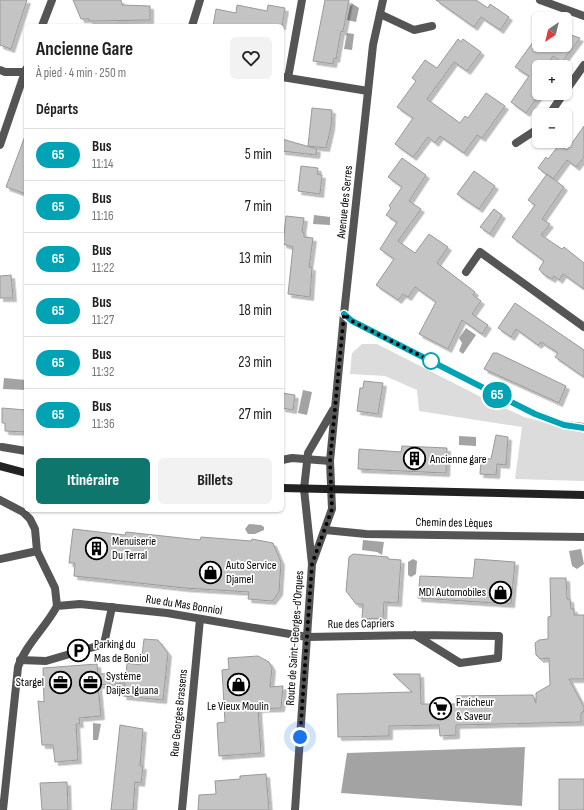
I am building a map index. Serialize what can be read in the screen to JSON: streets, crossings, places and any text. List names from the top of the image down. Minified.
{"streets":{"street":["Avenue des Serres","Chemin des Lèques","Rue du Mas Bonniol","Rue des Capriers","Route de Saint-Georges-d'Orques","Rue Georges Brassens"]},"crossings":[["Avenue des Serres","Route de Saint-Georges-d'Orques"],["Chemin des Lèques","Route de Saint-Georges-d'Orques"],["Rue du Mas Bonniol","Rue des Capriers"],["Rue du Mas Bonniol","Route de Saint-Georges-d'Orques"],["Rue du Mas Bonniol","Rue Georges Brassens"],["Rue des Capriers","Route de Saint-Georges-d'Orques"]],"places":{"building":["Ancienne gare","Menuiserie Du Terral"],"shop":["Auto Service Djamel","MDI Automobiles","Le Vieux Moulin"],"parking":["Parking du Mas de Boniol"],"office":["Stargel","Système Daijes Iguana"],"supermarket":["Fraicheur & Saveur"]},"lines":["bus line 65"],"north":"bottom left","page":{"on_map":"65","map_buttons":["+","−"],"heading":[["Ancienne Gare","À pied · 4 min · 250 m"],"Départs"],"list":[{"mark":"65","name":"Bus","note":"11:14","value":"5 min"},{"mark":"65","name":"Bus","note":"11:16","value":"7 min"},{"mark":"65","name":"Bus","note":"11:22","value":"13 min"},{"mark":"65","name":"Bus","note":"11:27","value":"18 min"},{"mark":"65","name":"Bus","note":"11:32","value":"23 min"},{"mark":"65","name":"Bus","note":"11:36","value":"27 min"}],"buttons":["Itinéraire","Billets"]}}
